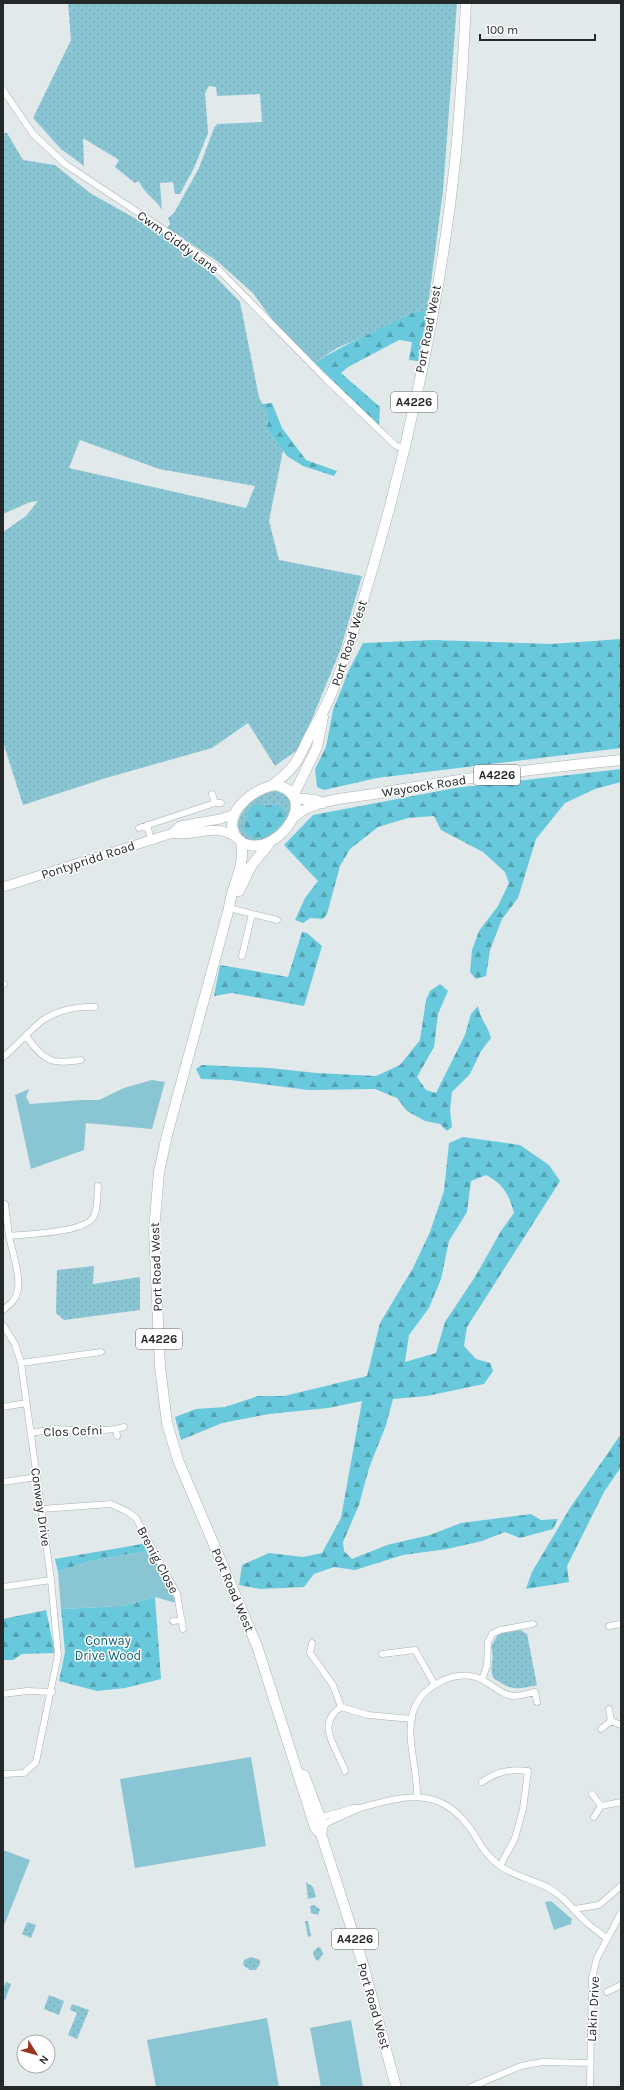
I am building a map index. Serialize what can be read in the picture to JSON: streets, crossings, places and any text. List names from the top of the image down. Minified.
{"streets":{"main road":["Port Road West","A4226","Waycock Road","Pontypridd Road"],"street":["Cwm Ciddy Lane","Clos Cefni","Conway Drive","Brenig Close","Lakin Drive"]},"crossings":[["Cwm Ciddy Lane","Port Road West"],["Port Road West","Waycock Road"],["Port Road West","Pontypridd Road"],["Waycock Road","Pontypridd Road"],["Clos Cefni","Conway Drive"],["Conway Drive","Brenig Close"]],"parks":["Conway Drive Wood"],"scale_bar":"100 m","north":"bottom right"}
